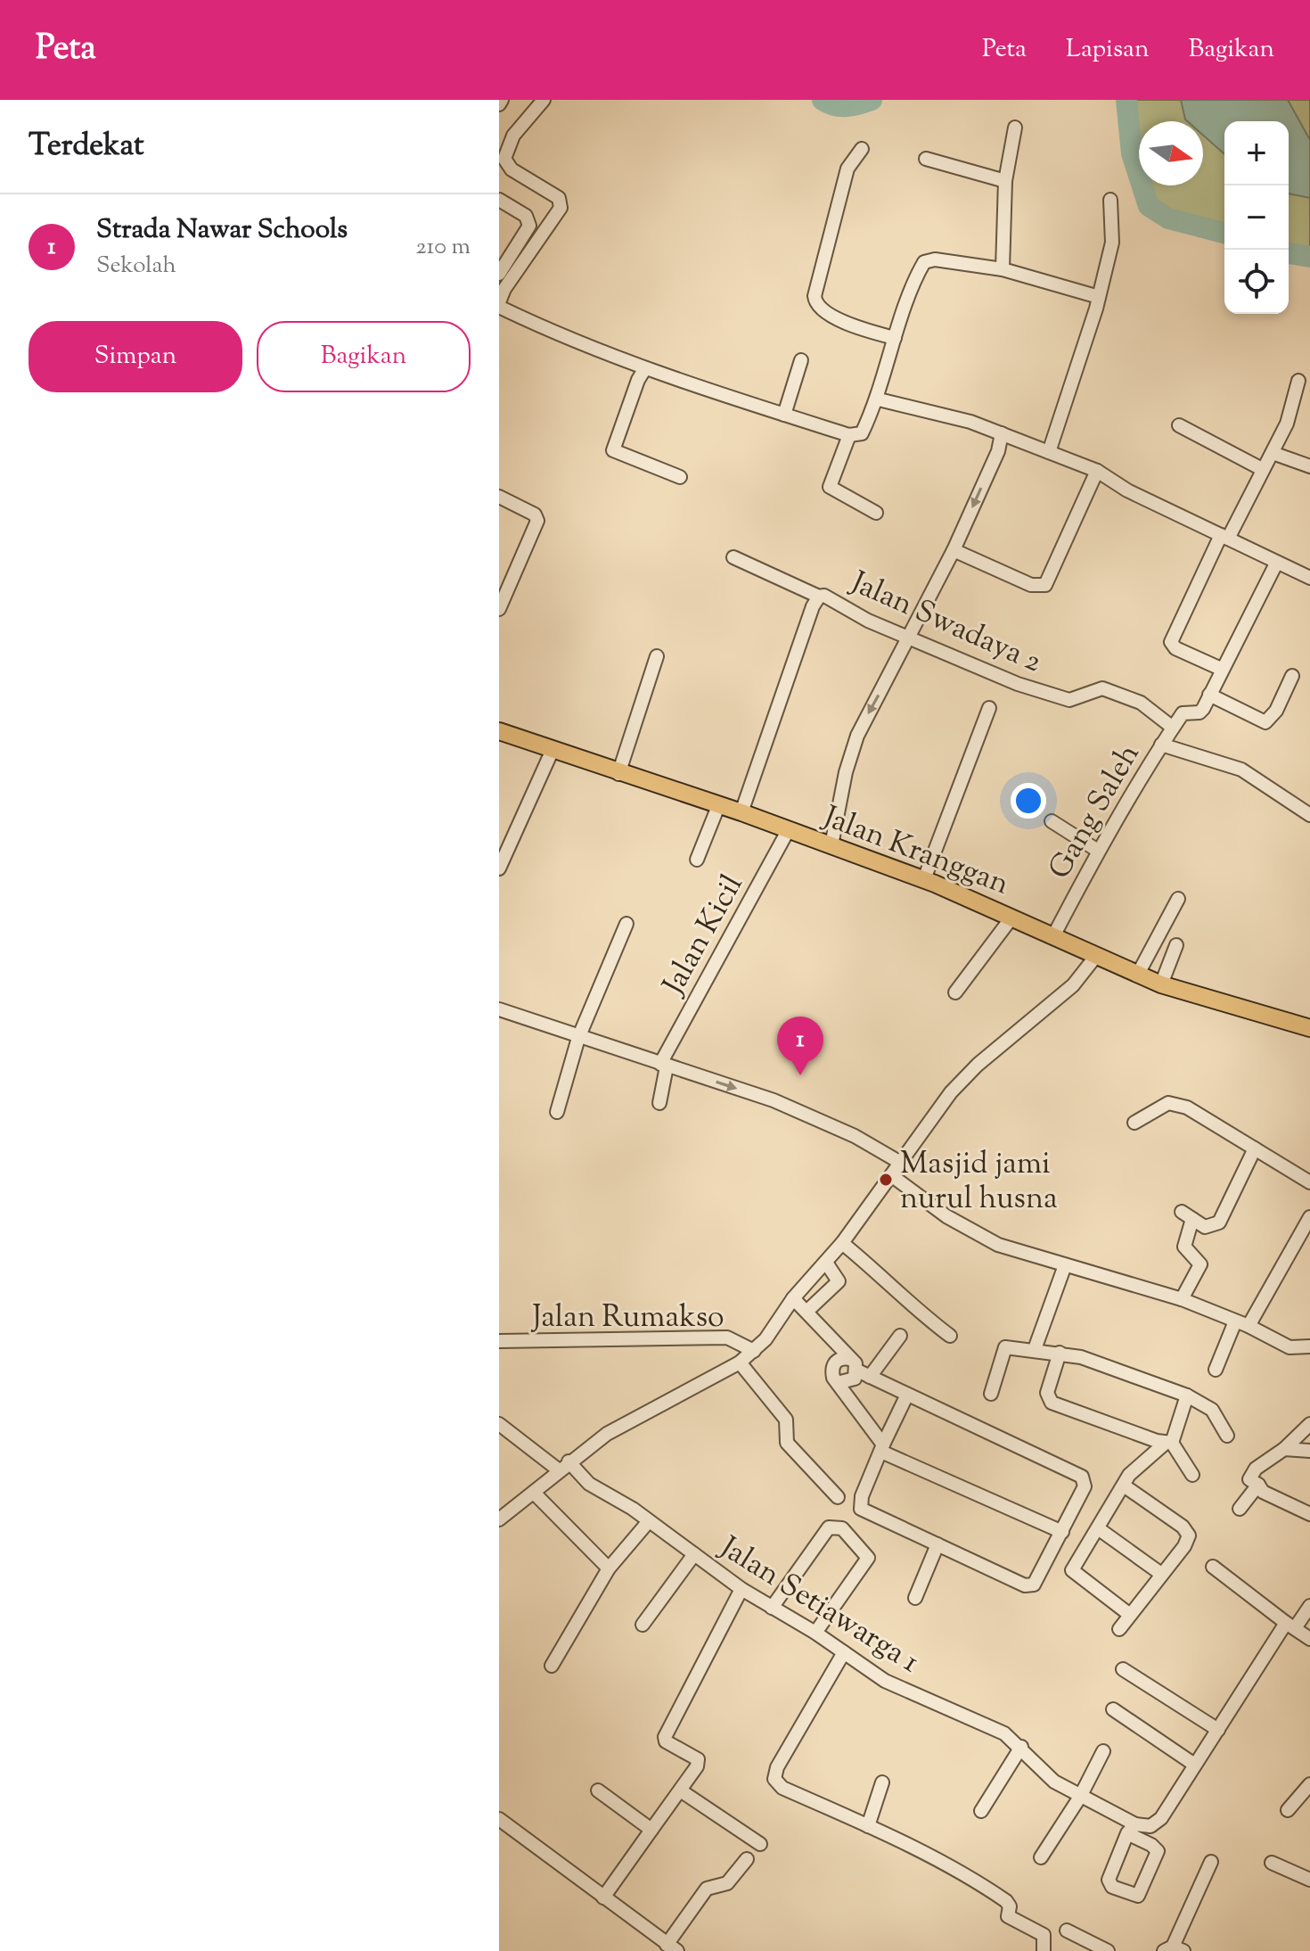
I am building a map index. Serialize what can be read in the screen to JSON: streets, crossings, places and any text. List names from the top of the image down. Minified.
{"streets":{"main road":["Jalan Kranggan"],"street":["Jalan Swadaya 2","Gang Saleh","Jalan Kicil","Jalan Rumakso","Jalan Setiawarga 1"]},"crossings":[["Jalan Swadaya 2","Jalan Kranggan"],["Gang Saleh","Jalan Kranggan"],["Jalan Kranggan","Jalan Kicil"]],"places":["Masjid jami nurul husna"],"north":"right","page":{"header":"Peta","nav":["Peta","Lapisan","Bagikan"],"heading":"Terdekat","map_buttons":["+","−"],"list":[{"mark":"1","name":"Strada Nawar Schools","note":"Sekolah","value":"210 m"}],"buttons":["Simpan","Bagikan"],"pins":"1"}}
